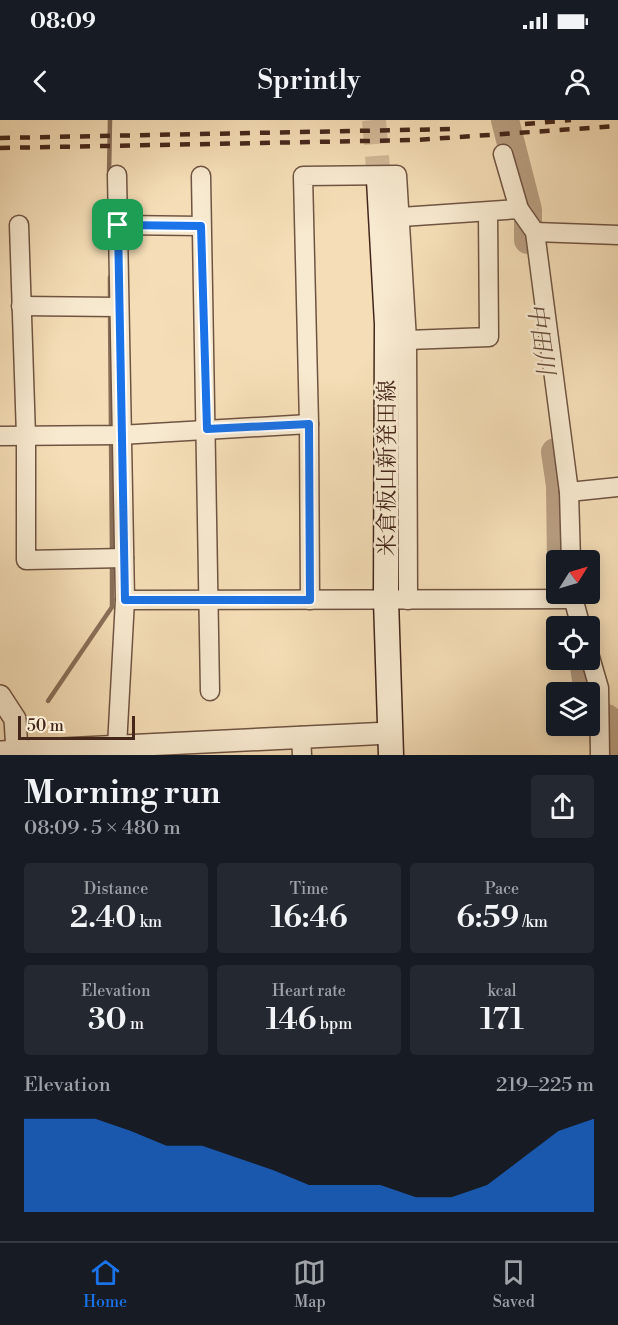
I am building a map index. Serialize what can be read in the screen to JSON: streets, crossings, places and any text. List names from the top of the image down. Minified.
{"streets":{"main road":["米倉板山新発田線"]},"water":["中田川"],"scale_bar":"50 m","north":"top right","page":{"status":"08:09","header":"Sprintly","scale":"50 m","heading":["Morning run","08:09 · 5 × 480 m"],"stats":[["Distance","2.40 km"],["Time","16:46"],["Pace","6:59 /km"],["Elevation","30 m"],["Heart rate","146 bpm"],["kcal","171"]],"chart":["Elevation","219–225 m"],"tabs":["Home","Map","Saved"]}}
